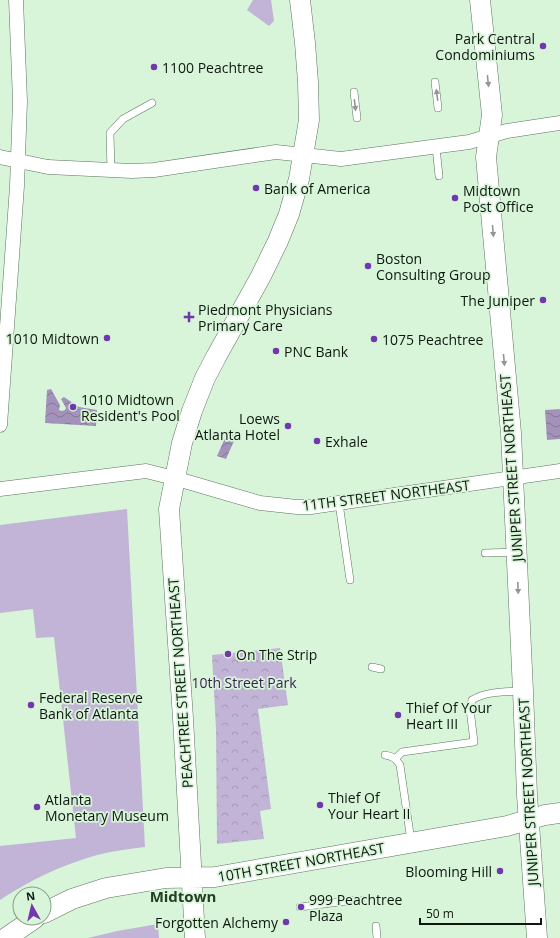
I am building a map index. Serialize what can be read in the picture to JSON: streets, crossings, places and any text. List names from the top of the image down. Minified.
{"streets":{"main road":["JUNIPER STREET NORTHEAST","PEACHTREE STREET NORTHEAST","10TH STREET NORTHEAST"],"street":["11TH STREET NORTHEAST"]},"crossings":[["JUNIPER STREET NORTHEAST","11TH STREET NORTHEAST"],["JUNIPER STREET NORTHEAST","10TH STREET NORTHEAST"],["11TH STREET NORTHEAST","PEACHTREE STREET NORTHEAST"],["PEACHTREE STREET NORTHEAST","10TH STREET NORTHEAST"]],"one_way":["JUNIPER STREET NORTHEAST"],"districts":["Midtown"],"parks":["10th Street Park"],"places":{"other":["Park Central Condominiums","1100 Peachtree","Bank of America","Midtown Post Office","Boston Consulting Group","The Juniper","1010 Midtown","1075 Peachtree","PNC Bank","1010 Midtown Resident's Pool","Loews Atlanta Hotel","Exhale","On The Strip","Federal Reserve Bank of Atlanta","Thief Of Your Heart III","Thief Of Your Heart II","Atlanta Monetary Museum","Blooming Hill","999 Peachtree Plaza","Forgotten Alchemy"],"health":["Piedmont Physicians Primary Care"]},"scale_bar":"50 m","north":"top"}
